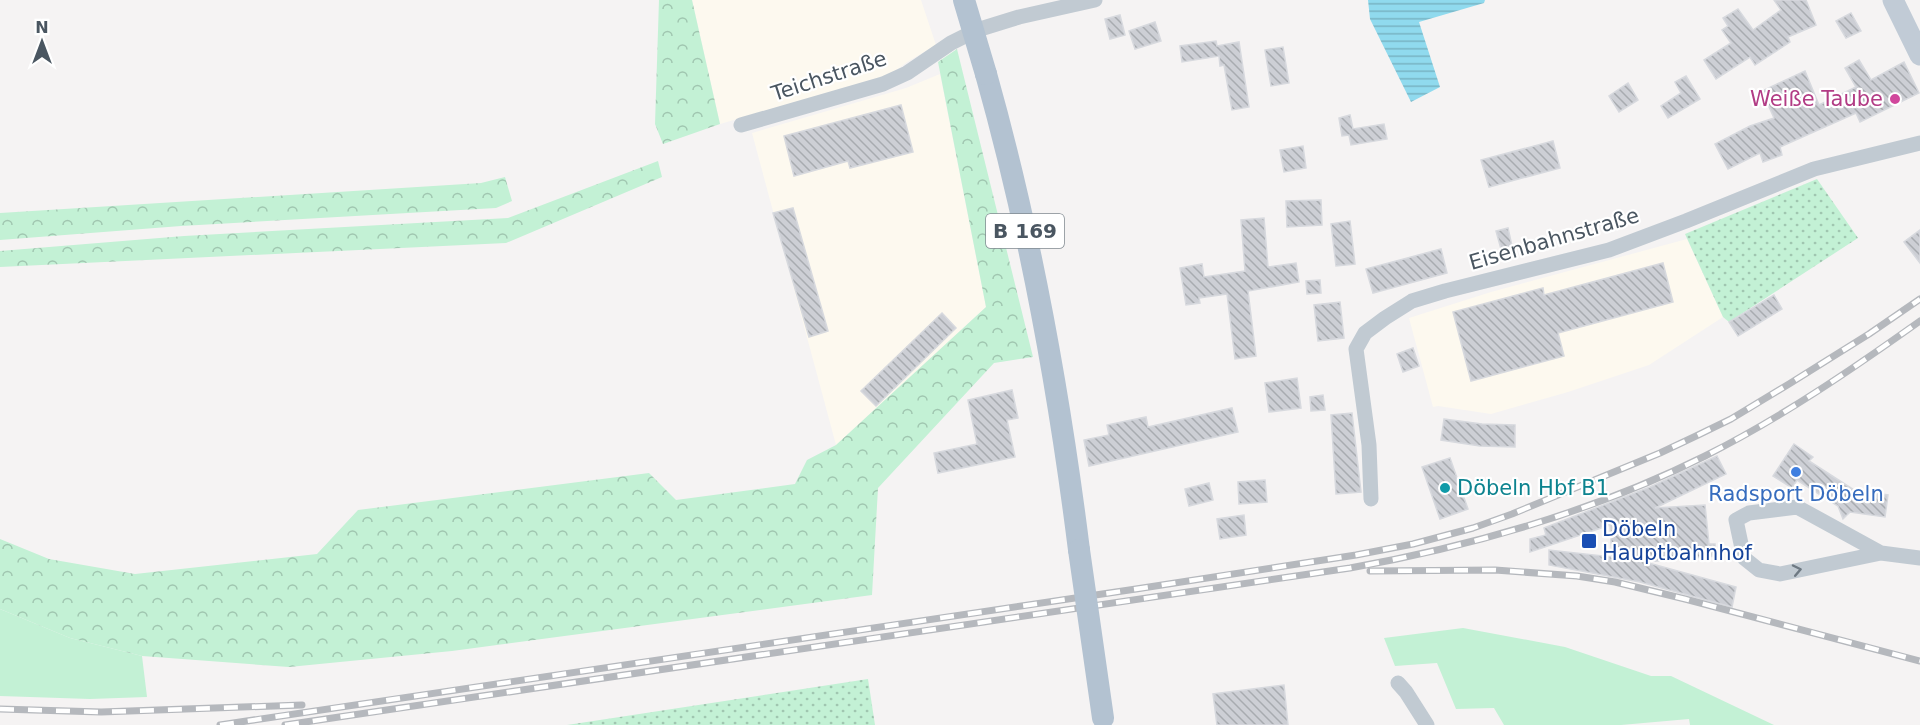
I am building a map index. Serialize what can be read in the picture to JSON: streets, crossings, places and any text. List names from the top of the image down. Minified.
{"streets":{"main road":["B 169"],"street":["Teichstraße","Eisenbahnstraße"]},"places":{"other":["Weiße Taube","Radsport Döbeln","Döbeln Hbf B1"],"transit":["Döbeln Hauptbahnhof"]},"north":"top"}
